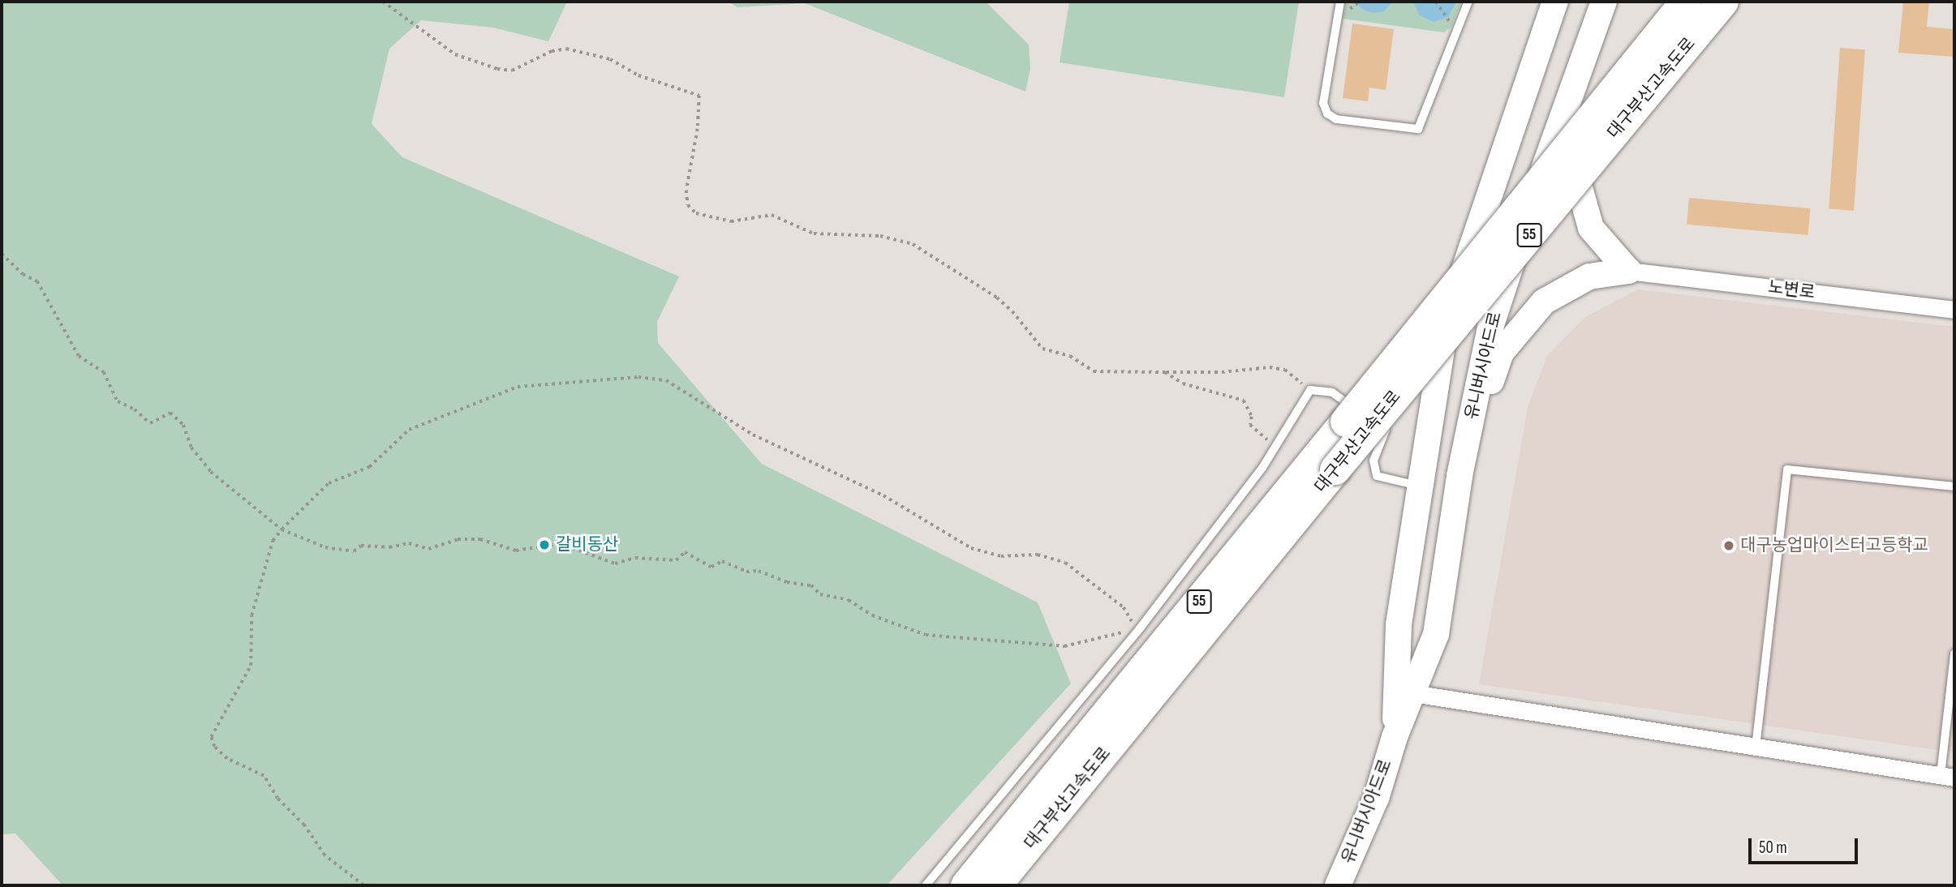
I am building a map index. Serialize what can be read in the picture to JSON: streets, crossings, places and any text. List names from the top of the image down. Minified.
{"streets":{"highway":["대구부산고속도로","55"],"main road":["유니버시아드로"],"street":["노변로"]},"places":["갈비동산","대구농업마이스터고등학교"],"scale_bar":"50 m"}
